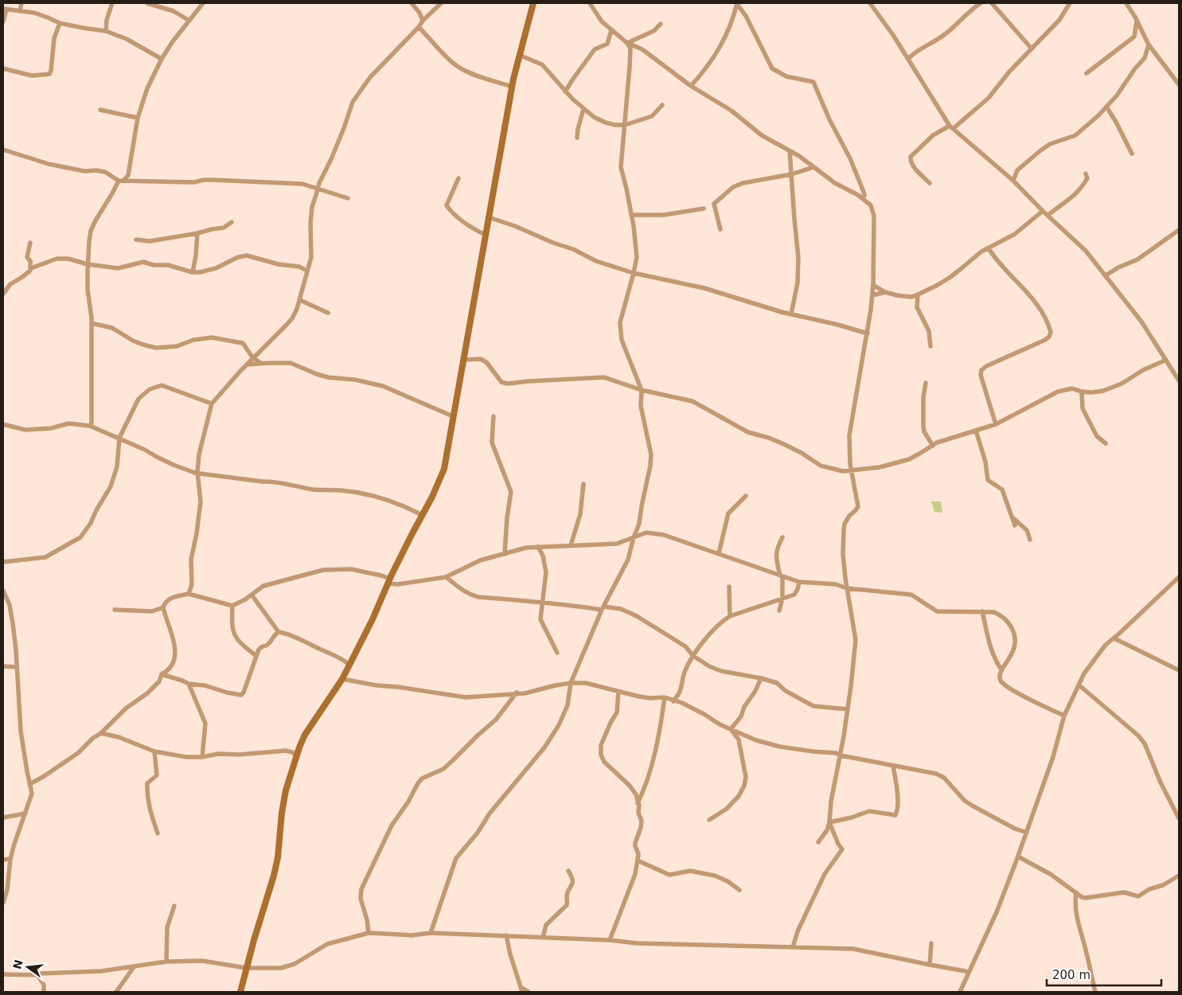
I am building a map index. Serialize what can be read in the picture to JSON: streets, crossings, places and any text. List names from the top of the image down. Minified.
{"scale_bar":"200 m","north":"left"}
